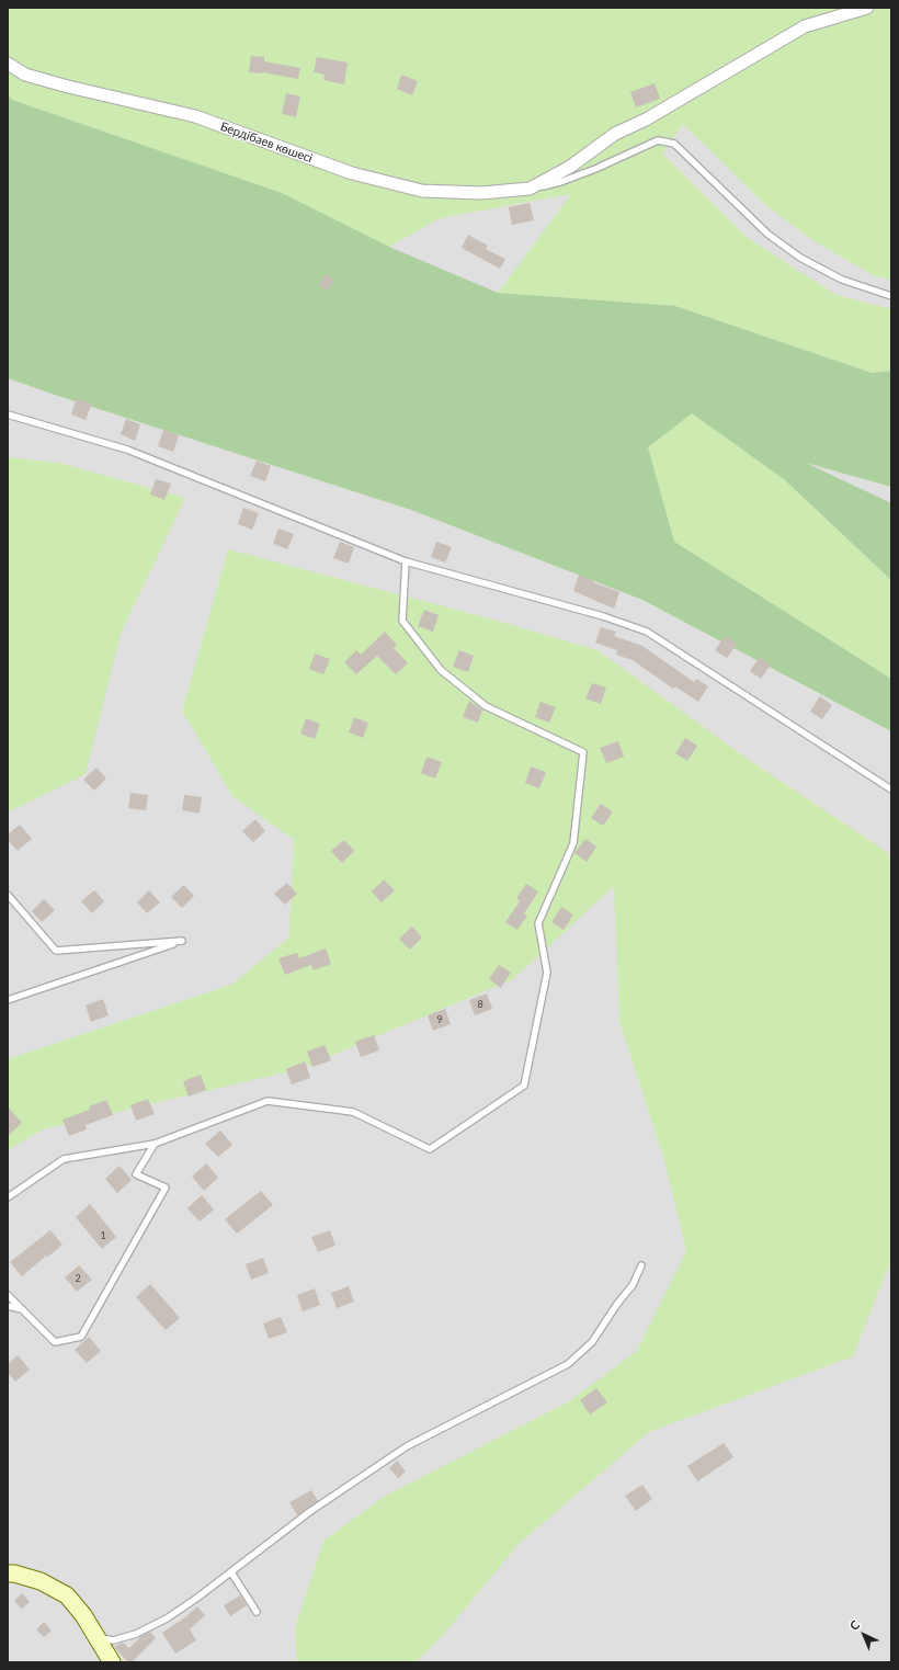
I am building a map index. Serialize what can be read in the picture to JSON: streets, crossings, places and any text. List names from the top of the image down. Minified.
{"streets":{"street":["Бердібаев көшесі"]},"house_numbers":["8","9","1","2"],"north":"top left"}
